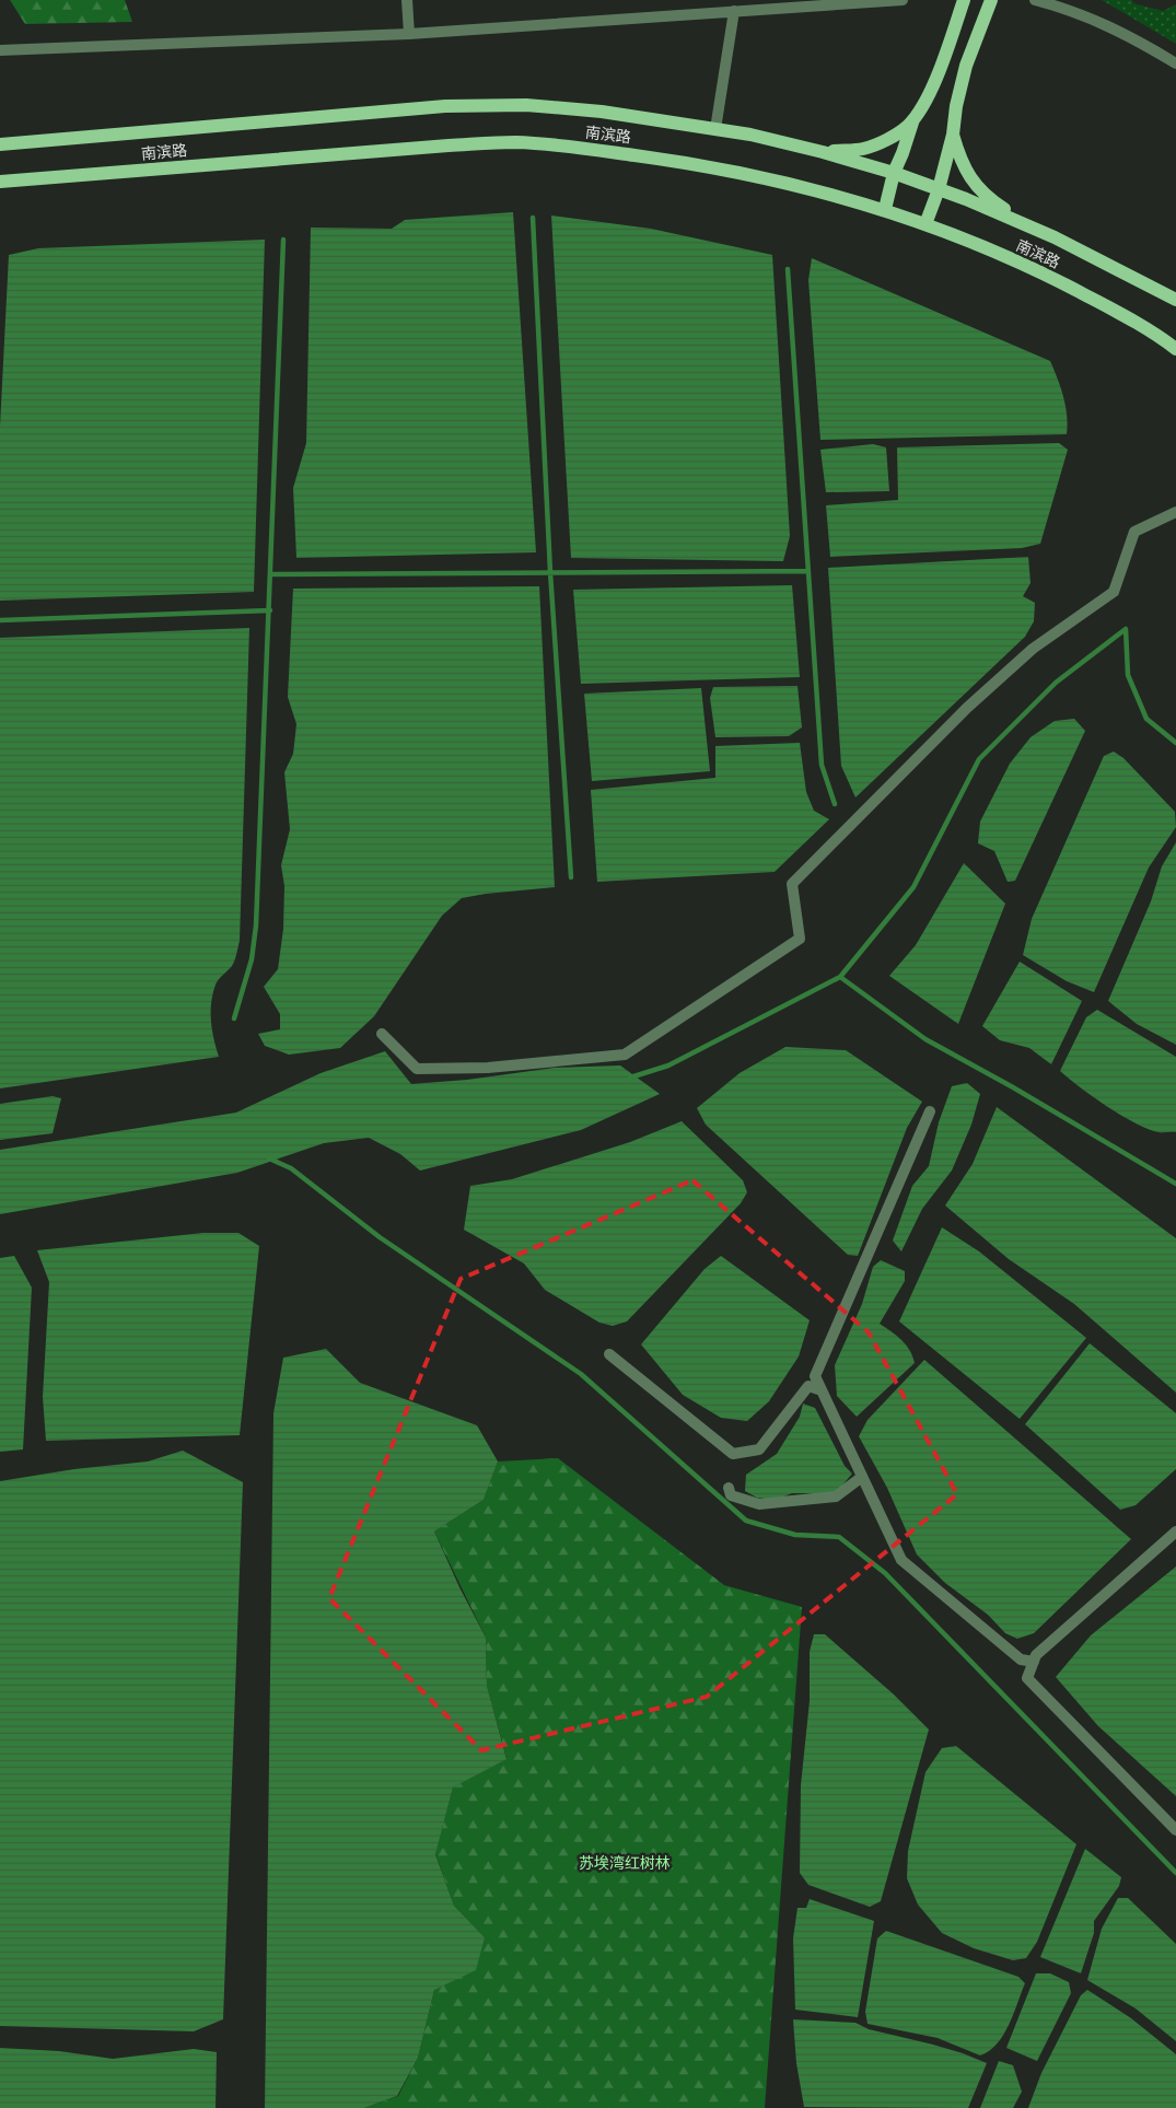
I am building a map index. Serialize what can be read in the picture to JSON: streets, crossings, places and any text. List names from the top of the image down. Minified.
{"streets":{"main road":["南滨路"]},"parks":["苏埃湾红树林"]}
